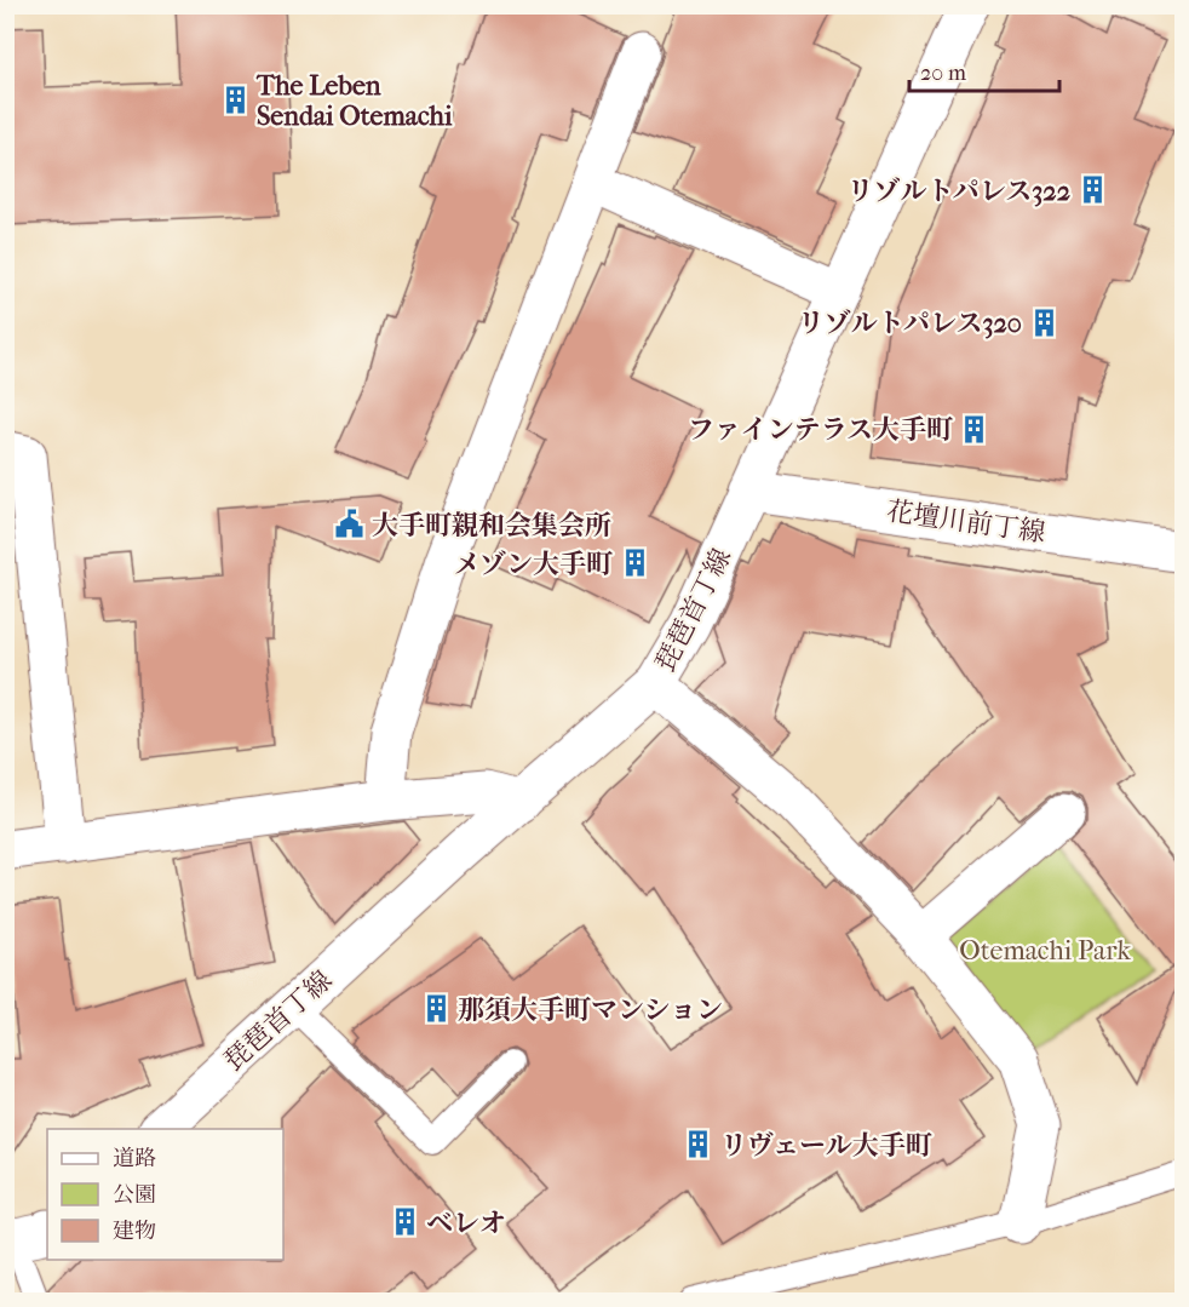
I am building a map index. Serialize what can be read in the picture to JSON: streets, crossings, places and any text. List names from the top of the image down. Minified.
{"streets":{"street":["花壇川前丁線","琵琶首丁線"]},"crossings":[["花壇川前丁線","琵琶首丁線"]],"parks":["Otemachi Park"],"places":{"building":["The Leben Sendai Otemachi","リゾルトパレス322","リゾルトパレス320","ファインテラス大手町","メゾン大手町","那須大手町マンション","リヴェール大手町","ベレオ"],"public building":["大手町親和会集会所"]},"legend":["道路","公園","建物"],"scale_bar":"20 m"}
